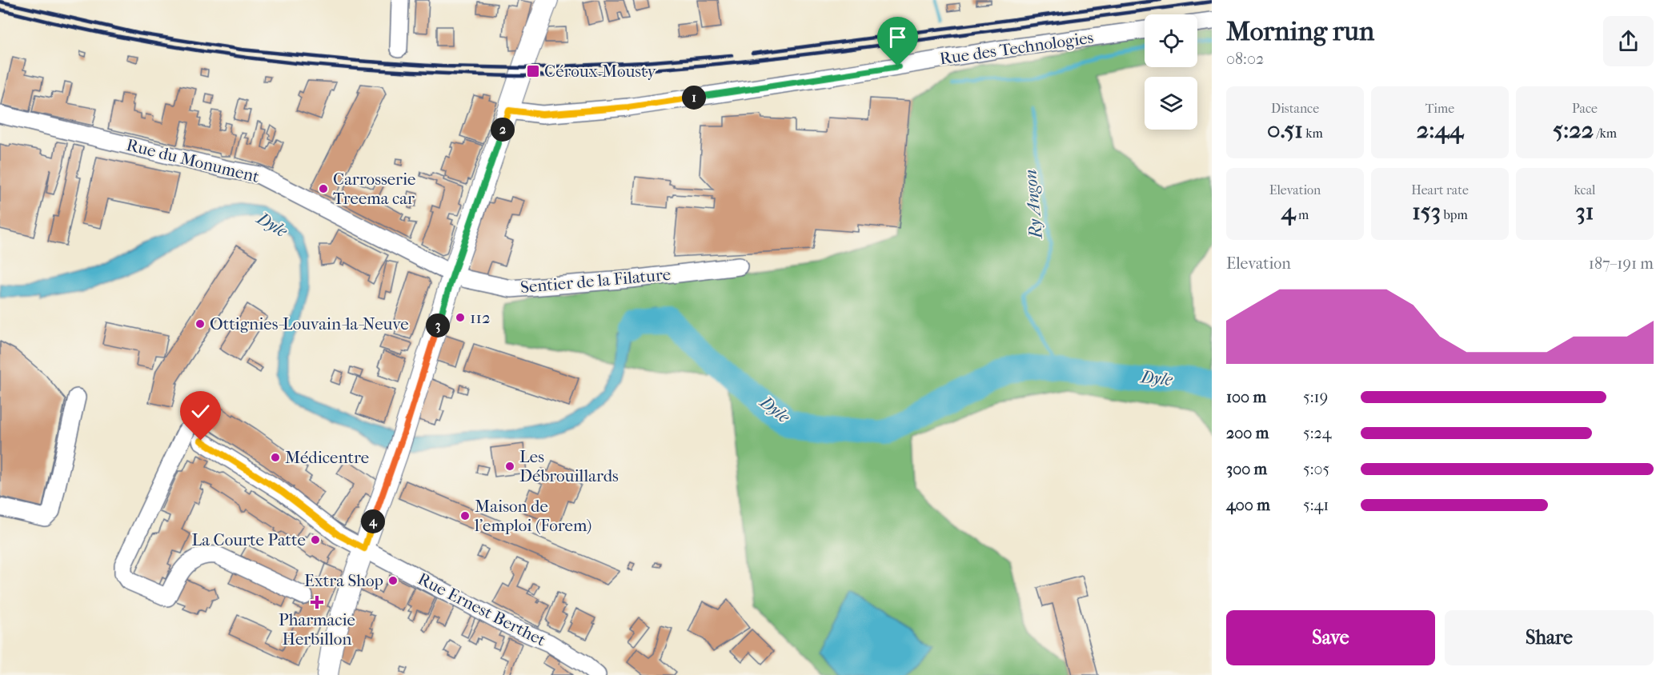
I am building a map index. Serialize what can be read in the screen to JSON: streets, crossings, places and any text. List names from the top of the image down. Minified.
{"streets":{"street":["Rue des Technologies","Rue du Monument","Sentier de la Filature","Rue Ernest Berthet"]},"crossings":[["Rue du Monument","Sentier de la Filature"]],"water":["Ry Angon","Dyle"],"places":{"transit":["Céroux-Mousty"],"other":["Carrosserie Treema car","112","Ottignies-Louvain-la-Neuve","Médicentre","Les Débrouillards","Maison de l'emploi (Forem)","La Courte Patte","Extra Shop"],"health":["Pharmacie Herbillon"]},"page":{"heading":["Morning run","08:02"],"stats":[["Distance","0.51 km"],["Time","2:44"],["Pace","5:22 /km"],["Elevation","4 m"],["Heart rate","153 bpm"],["kcal","31"]],"pins":["1","2","3","4"],"chart":["Elevation","187–191 m"],"list":[{"name":"100 m","note":"5:19"},{"name":"200 m","note":"5:24"},{"name":"300 m","note":"5:05"},{"name":"400 m","note":"5:41"}],"buttons":["Save","Share"]}}
